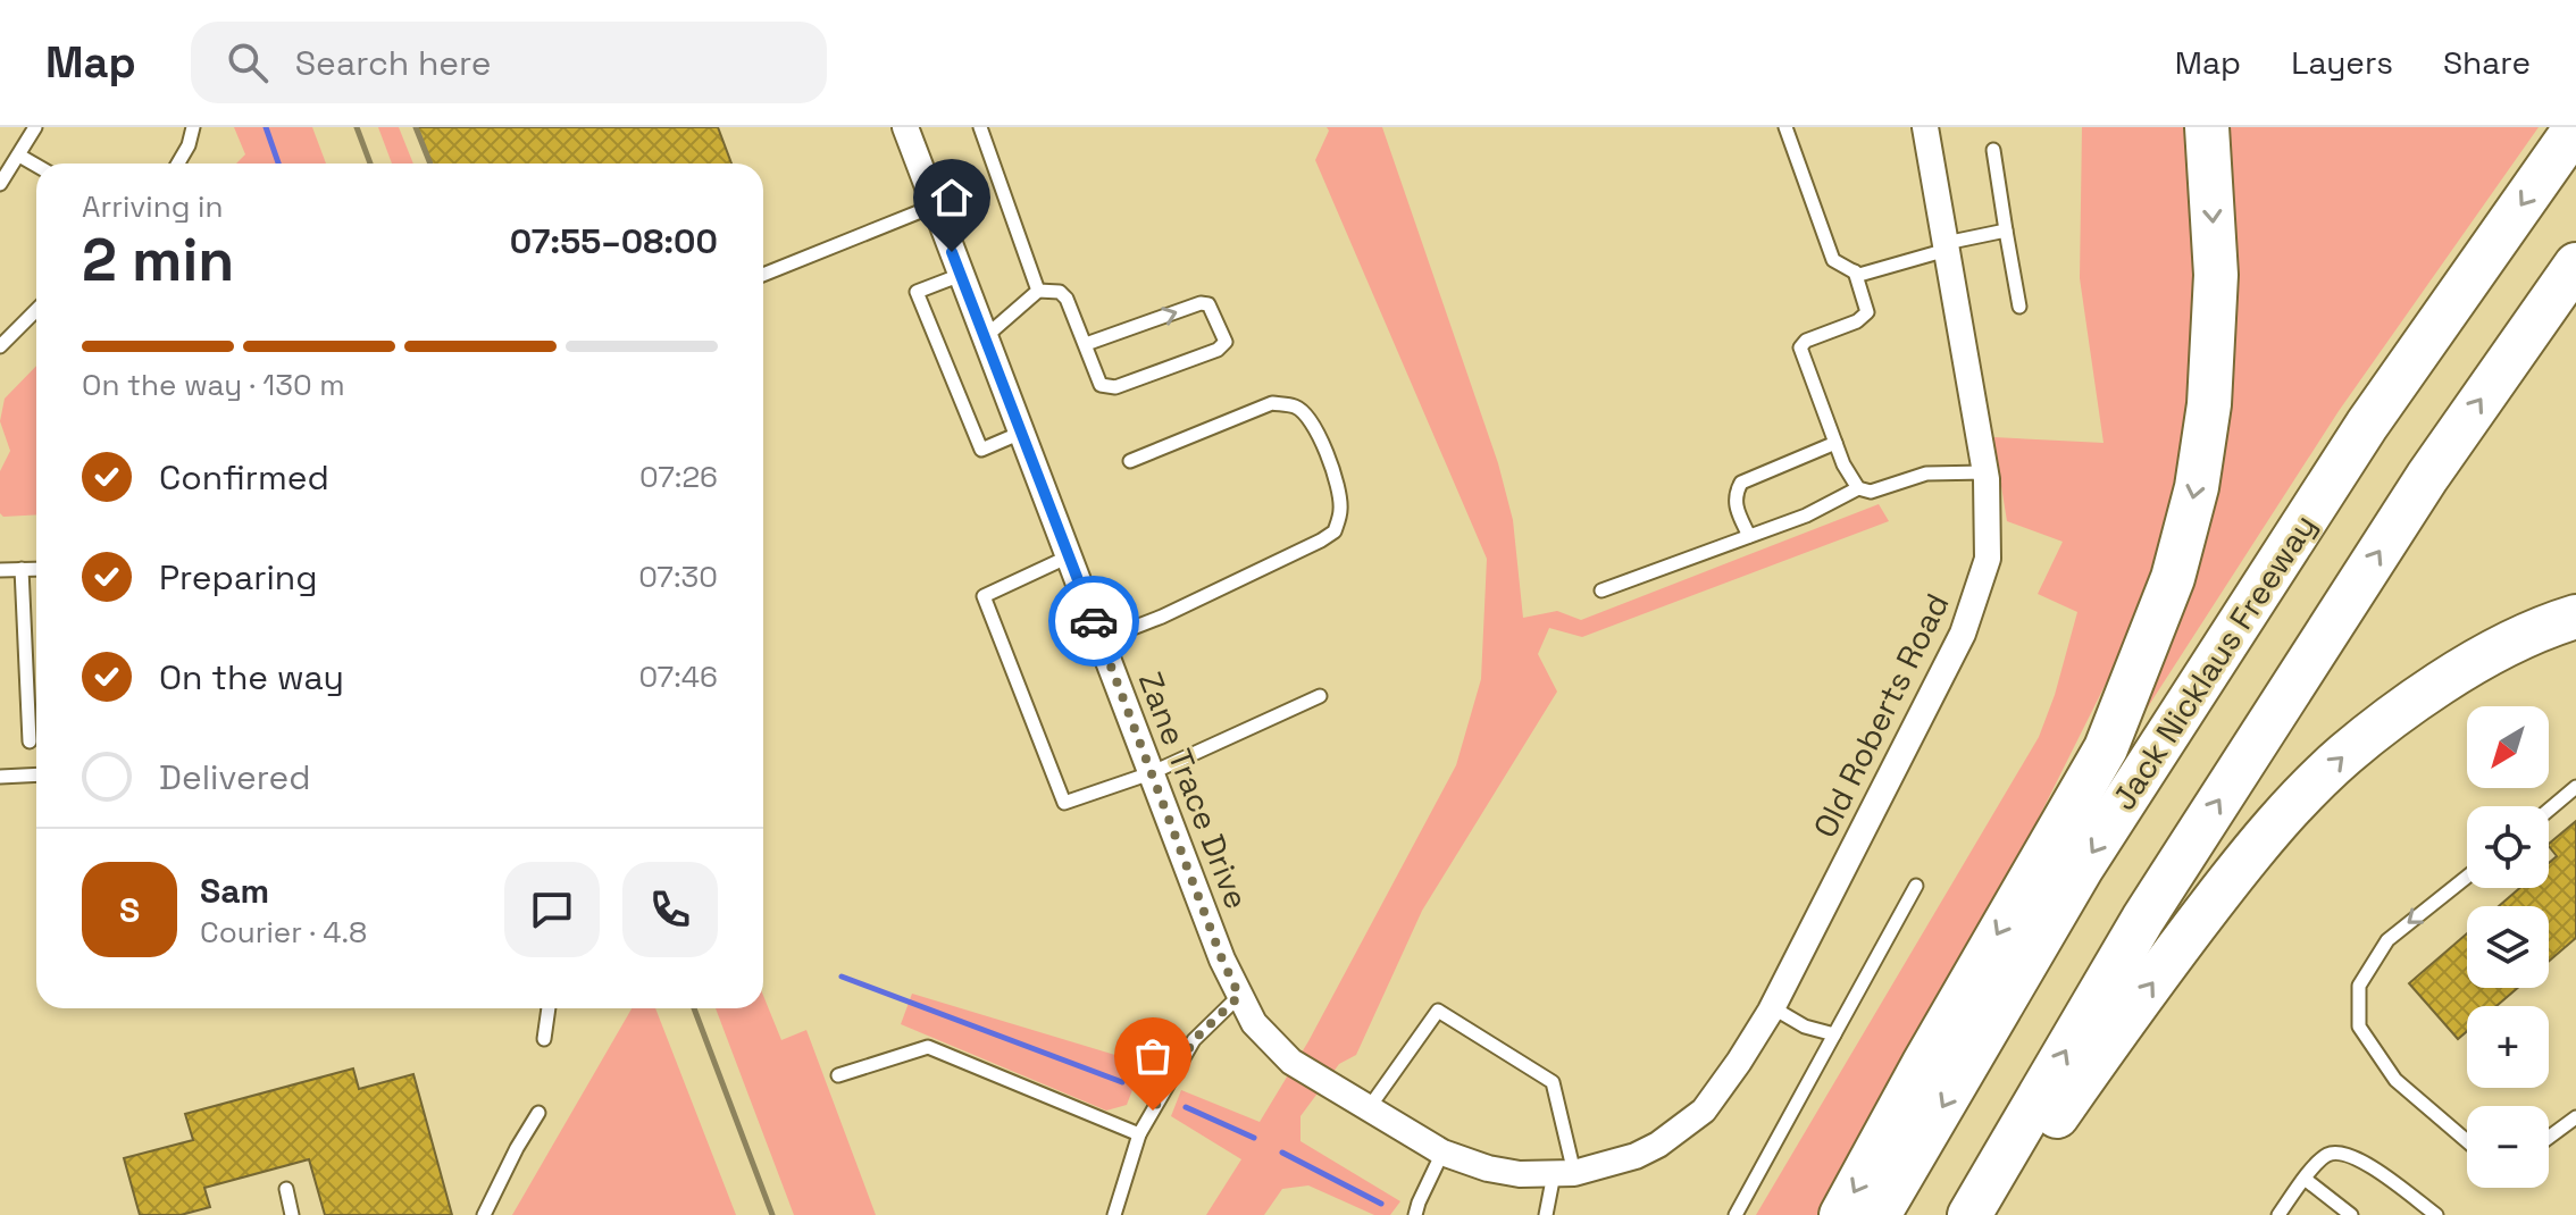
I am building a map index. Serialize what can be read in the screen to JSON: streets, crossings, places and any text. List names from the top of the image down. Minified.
{"streets":{"highway":["Jack Nicklaus Freeway"],"street":["Old Roberts Road","Zane Trace Drive"]},"crossings":[["Old Roberts Road","Zane Trace Drive"]],"north":"bottom left","page":{"header":"Map","search":"Search here","nav":["Map","Layers","Share"],"heading":["2 min","Arriving in","07:55–08:00"],"panel":["Sam","Courier · 4.8"],"bar":"On the way · 130 m","list":[["Confirmed","07:26"],["Preparing","07:30"],["On the way","07:46"],"Delivered"],"map_buttons":["+","−"],"round":"S"}}
